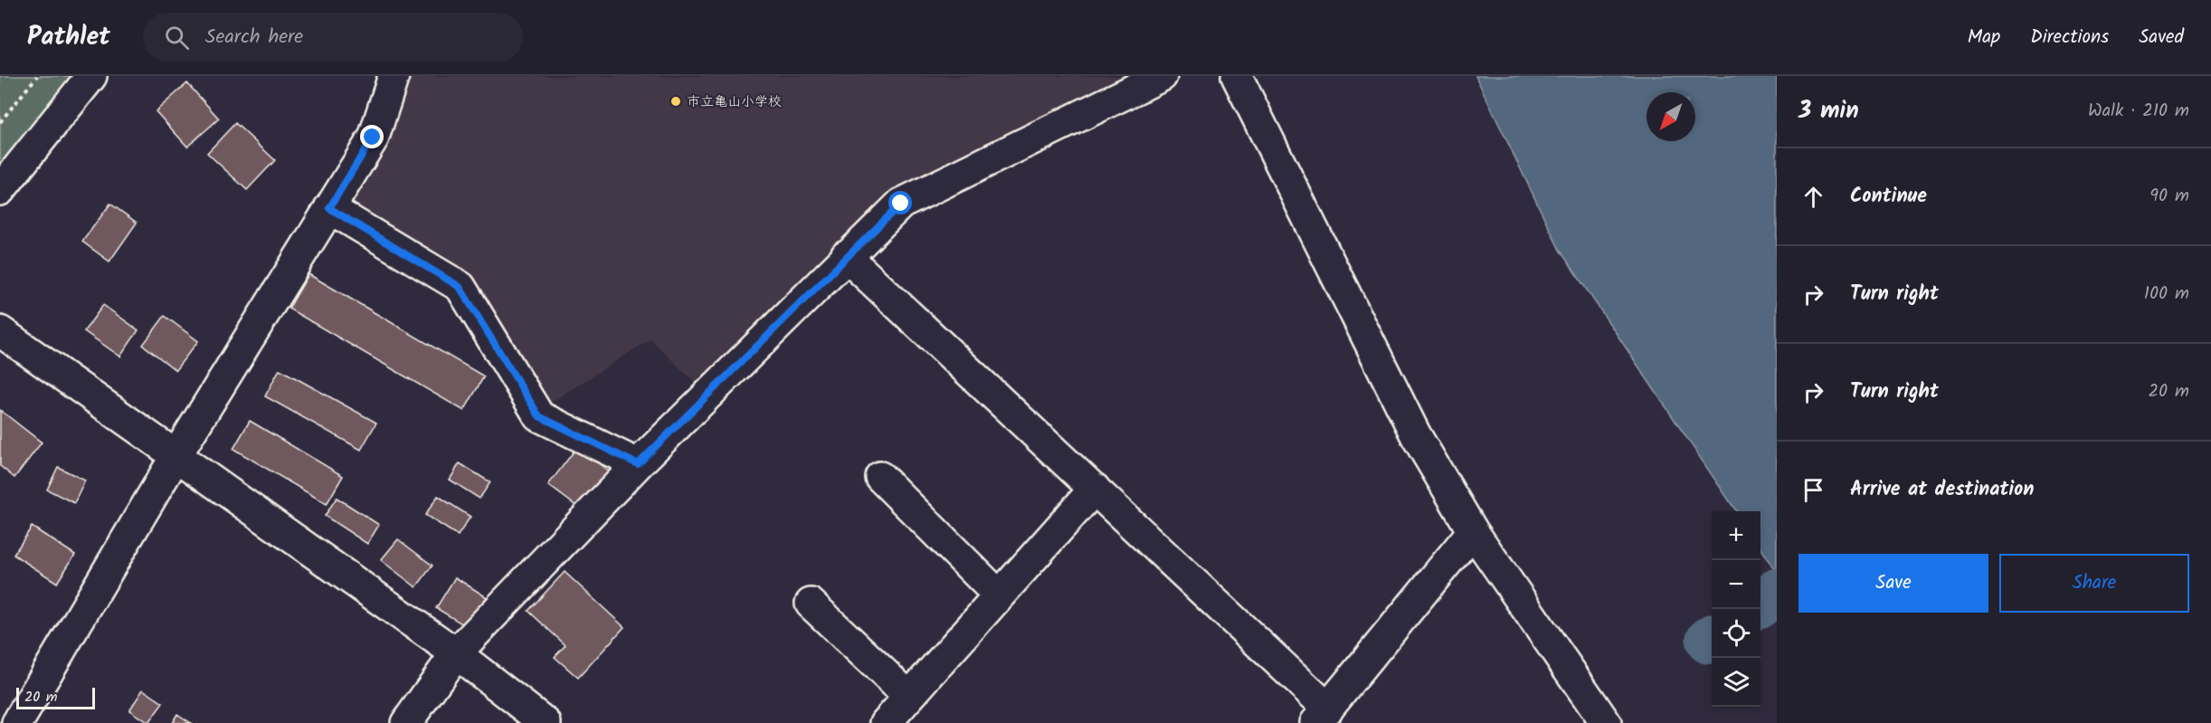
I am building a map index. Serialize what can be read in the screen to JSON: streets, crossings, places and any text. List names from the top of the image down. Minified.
{"places":["市立亀山小学校"],"scale_bar":"20 m","north":"bottom left","page":{"header":"Pathlet","search":"Search here","nav":["Map","Directions","Saved"],"heading":["3 min","Walk · 210 m"],"list":[["Continue","90 m"],["Turn right","100 m"],["Turn right","20 m"],"Arrive at destination"],"map_buttons":["+","−"],"buttons":["Save","Share"],"scale":"20 m"}}
